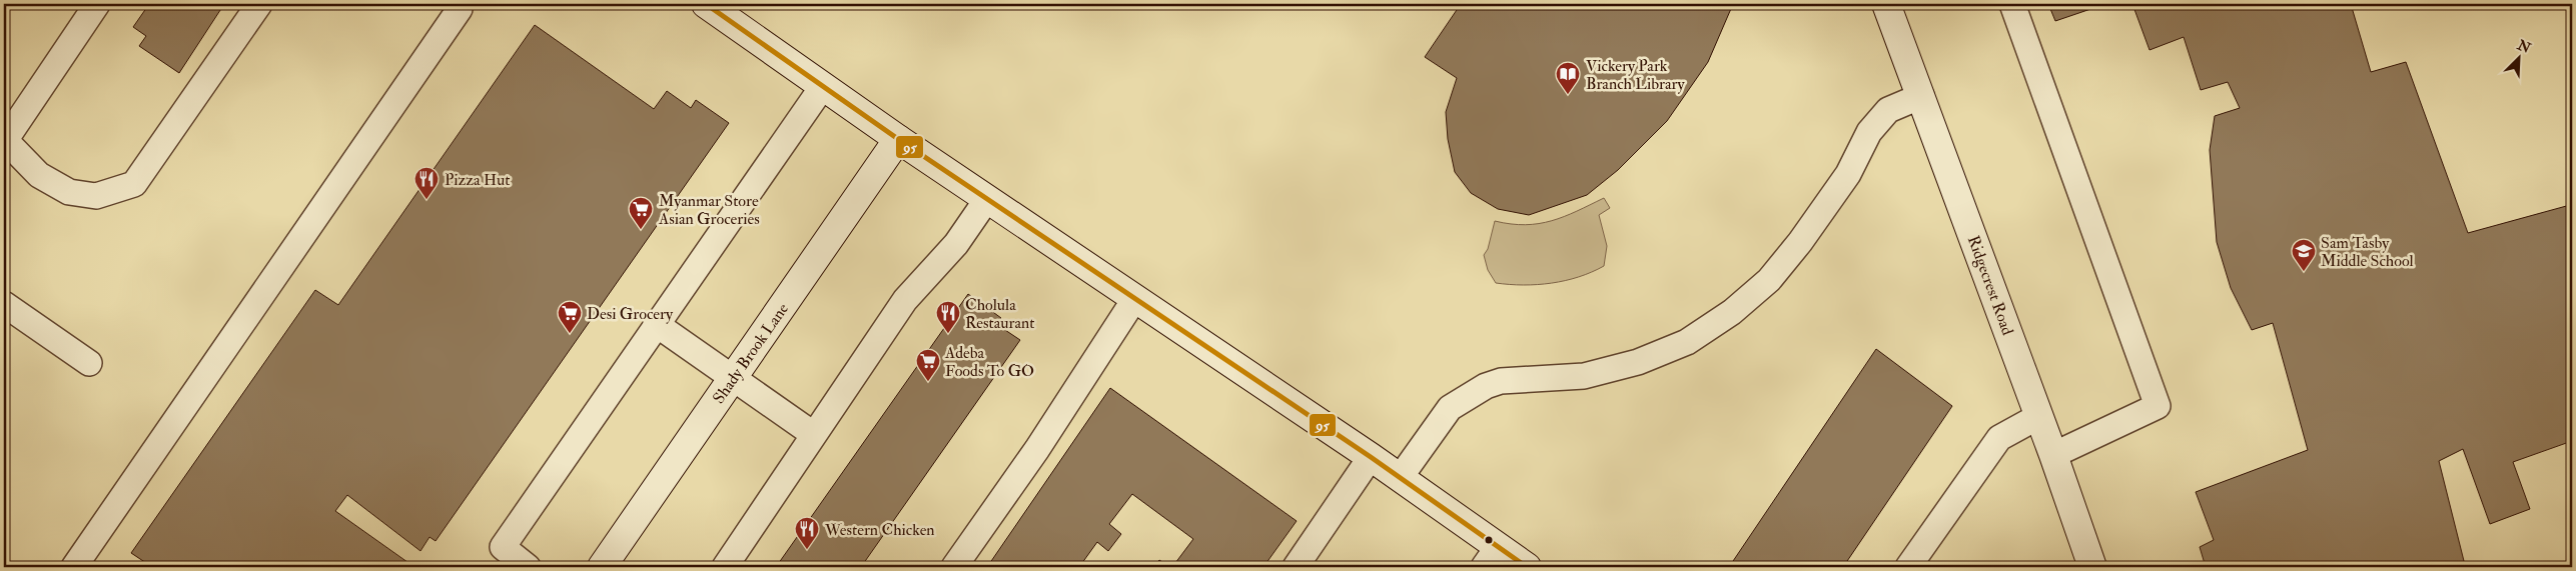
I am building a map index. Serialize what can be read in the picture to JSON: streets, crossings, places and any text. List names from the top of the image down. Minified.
{"streets":{"street":["Ridgecrest Road","Shady Brook Lane"]},"places":{"library":["Vickery Park Branch Library"],"restaurant":["Pizza Hut","Cholula Restaurant","Western Chicken"],"supermarket":["Myanmar Store Asian Groceries","Desi Grocery","Adeba Foods To GO"],"school or university":["Sam Tasby Middle School"]},"lines":["transit line 95"],"north":"top right"}
